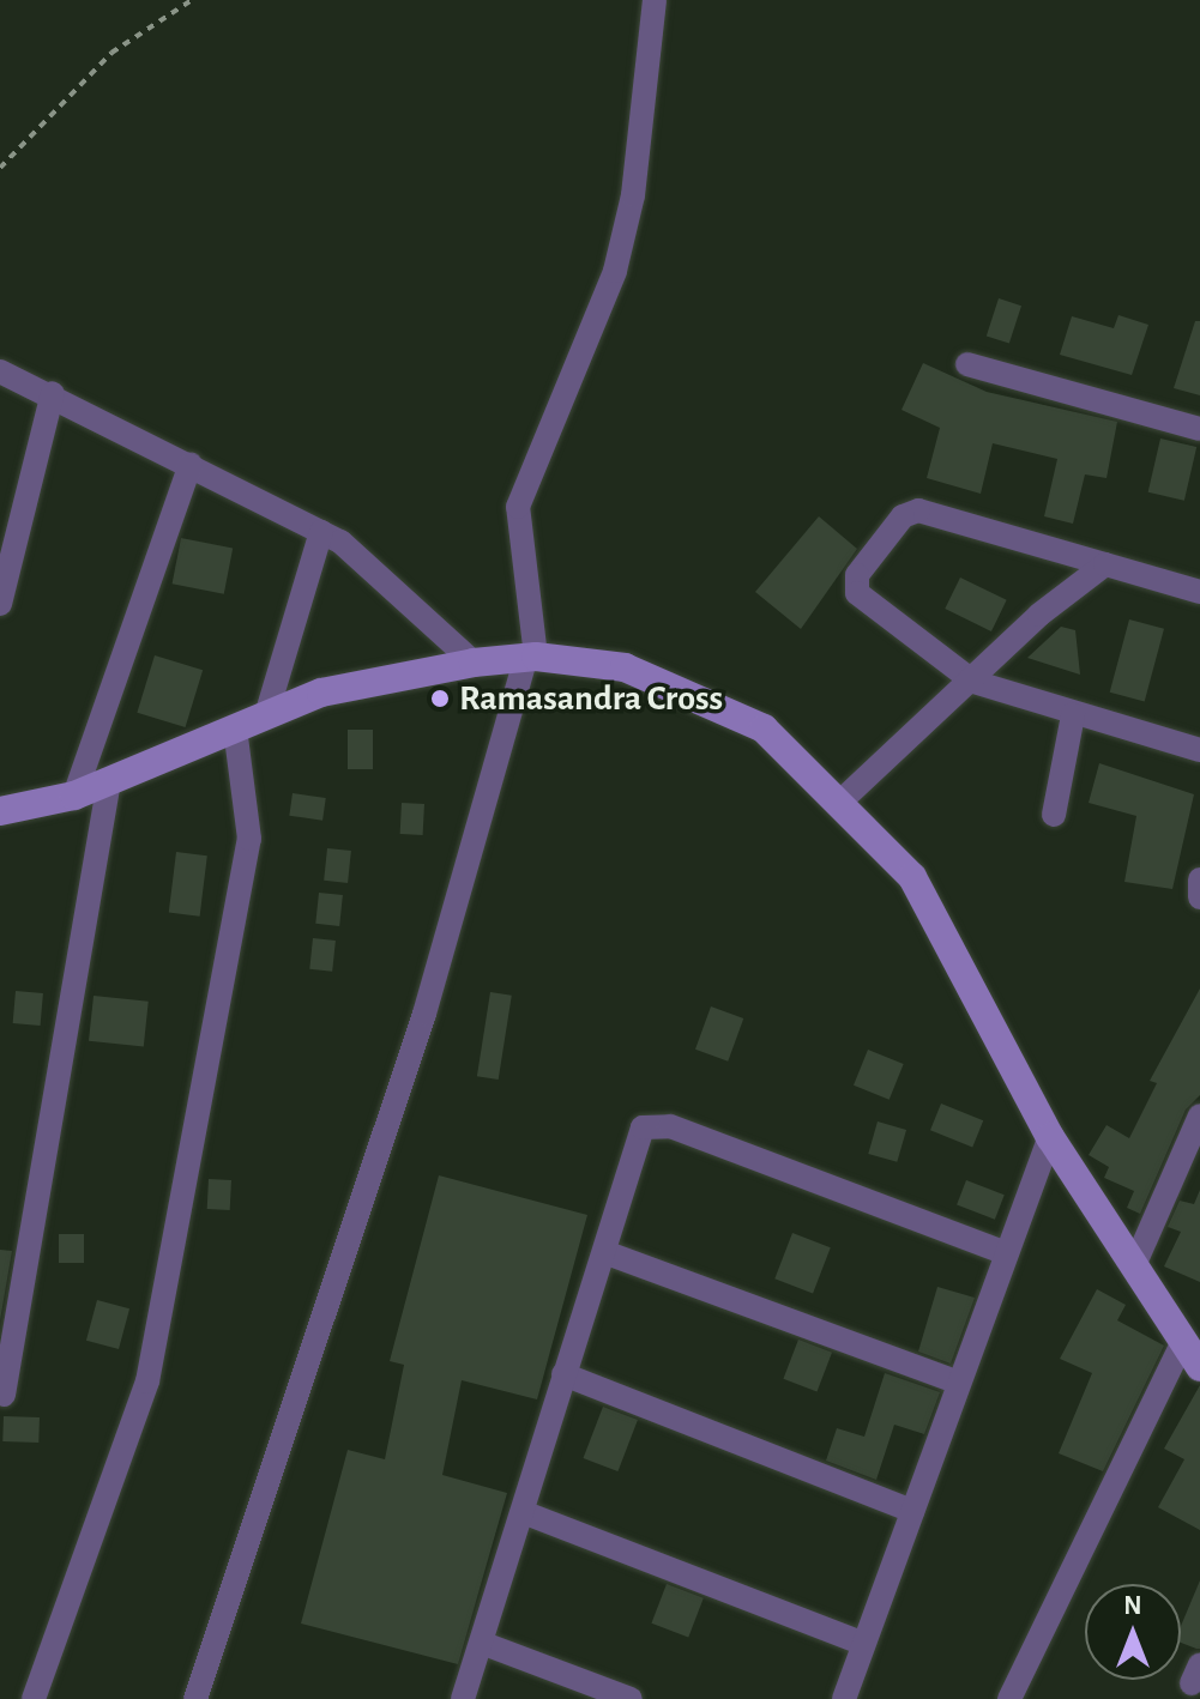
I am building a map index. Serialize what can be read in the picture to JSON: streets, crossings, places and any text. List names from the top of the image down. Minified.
{"places":["Ramasandra Cross"],"north":"top"}
